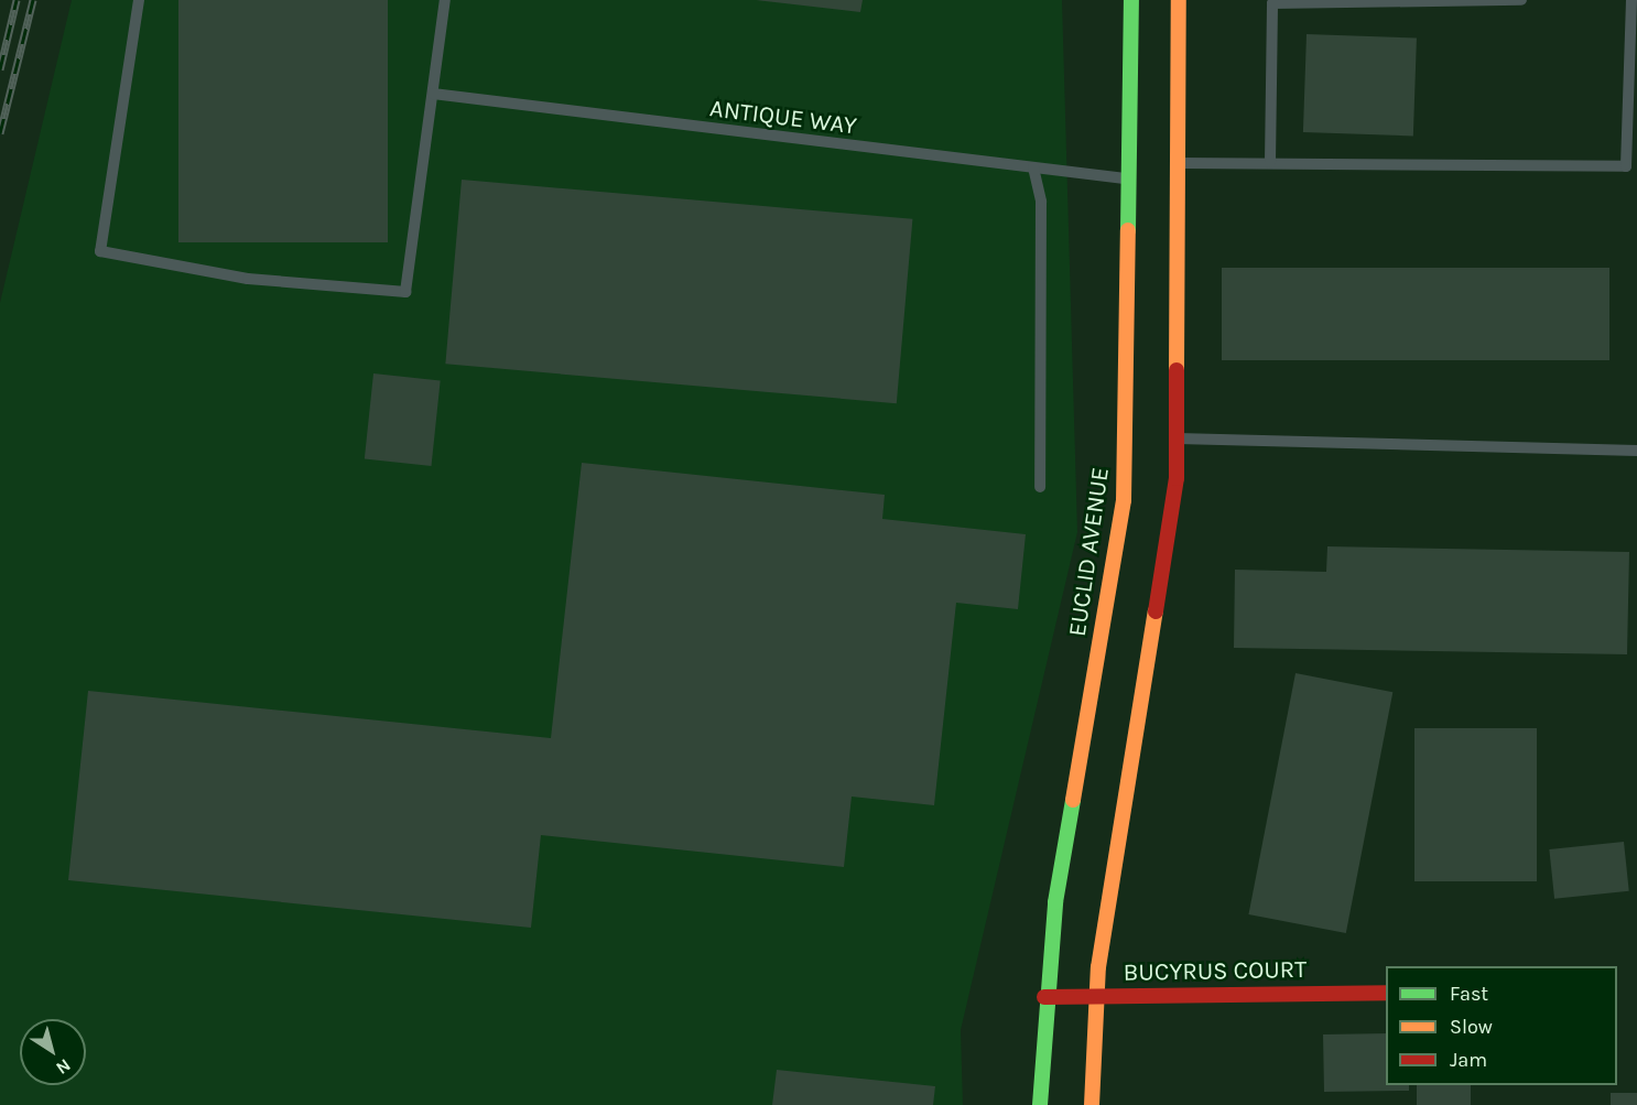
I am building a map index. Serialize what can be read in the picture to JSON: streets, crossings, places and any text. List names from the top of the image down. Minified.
{"streets":{"main road":["EUCLID AVENUE","BUCYRUS COURT"],"lane":["ANTIQUE WAY"]},"crossings":[["ANTIQUE WAY","EUCLID AVENUE"],["EUCLID AVENUE","BUCYRUS COURT"]],"legend":["Fast","Slow","Jam"],"north":"bottom right"}
